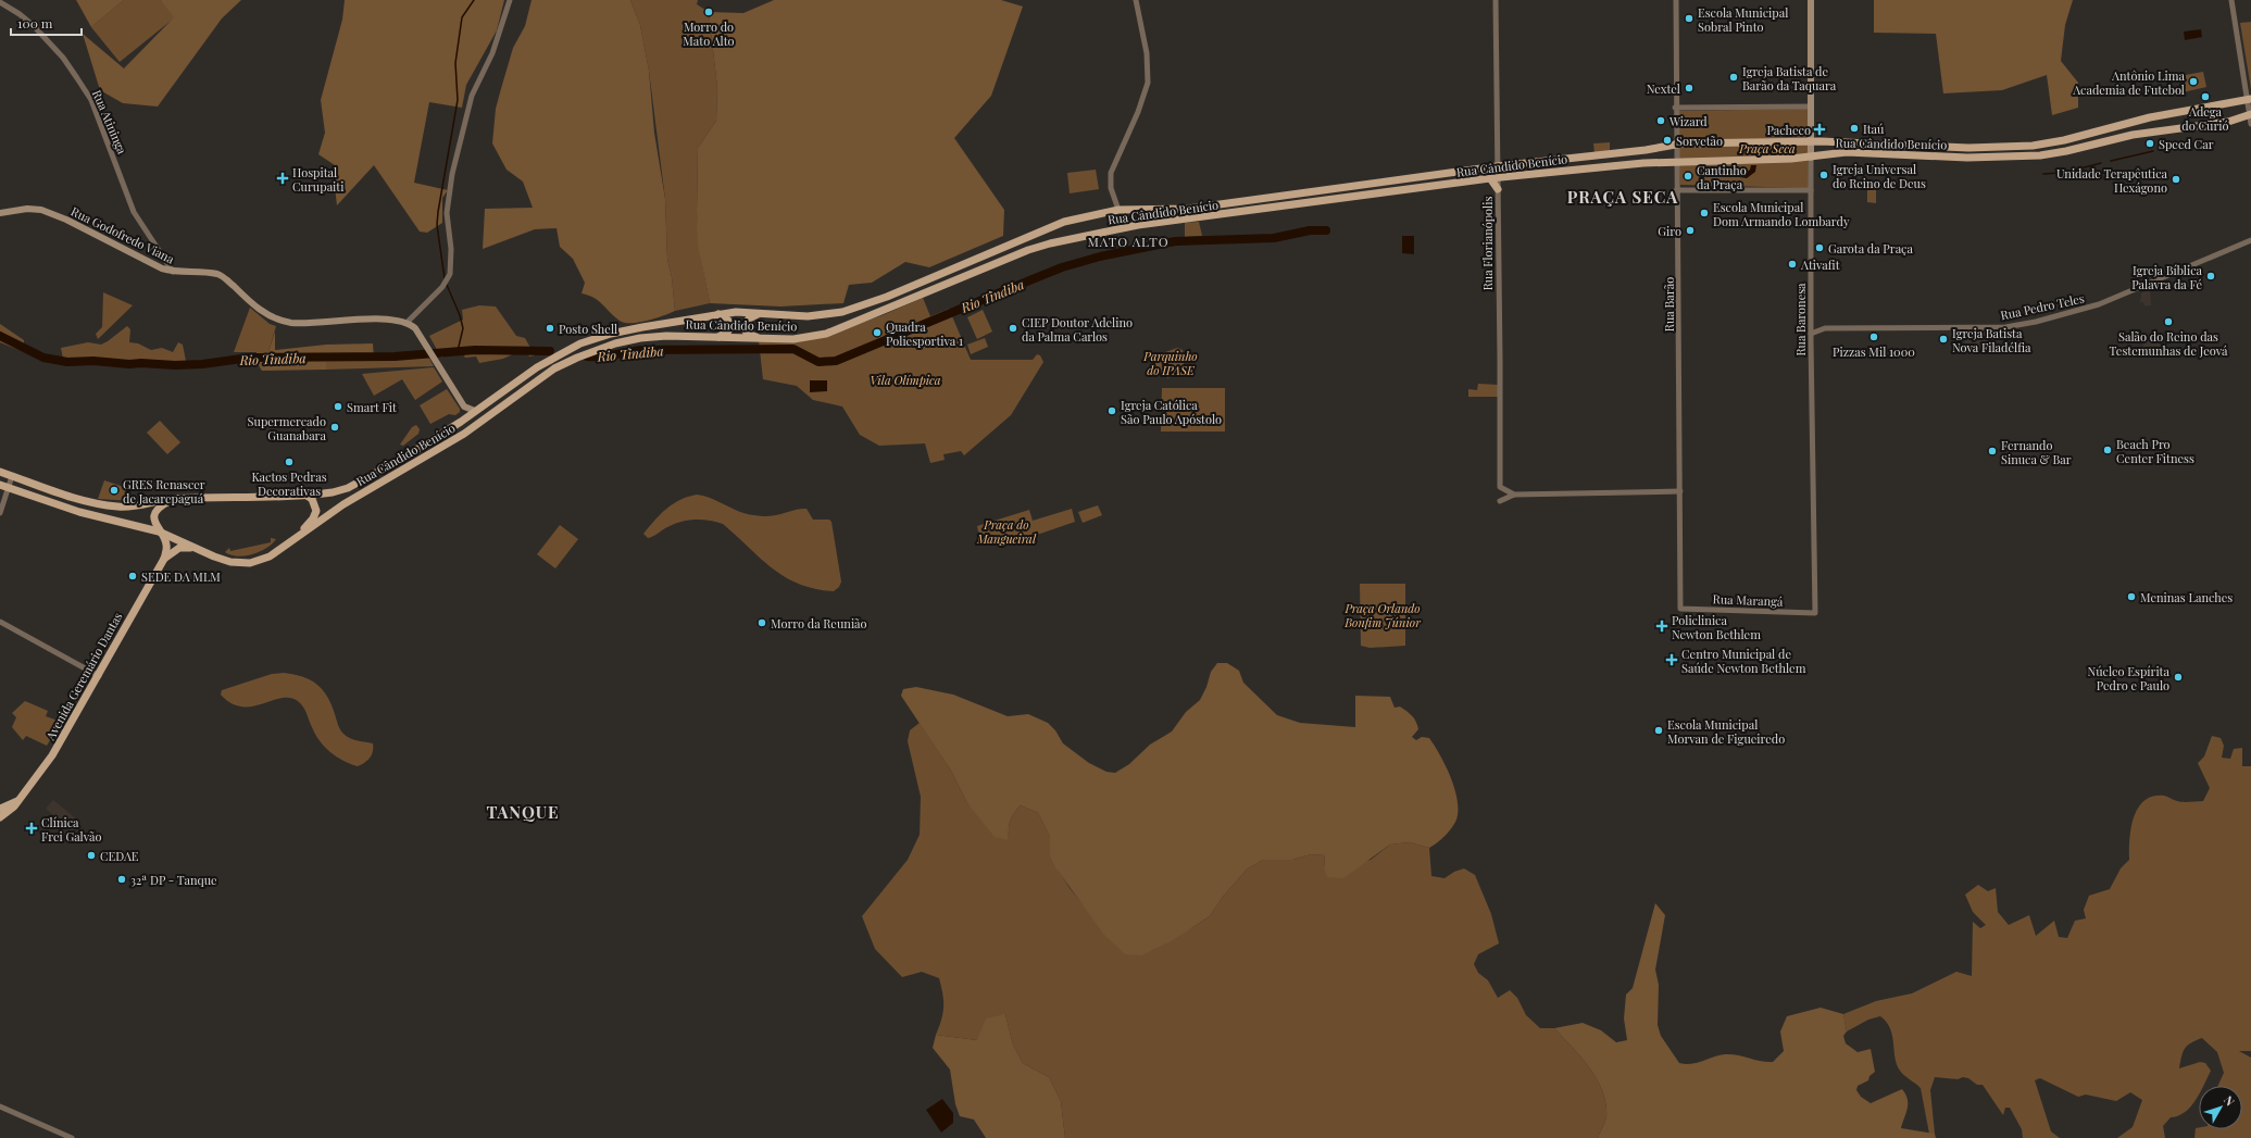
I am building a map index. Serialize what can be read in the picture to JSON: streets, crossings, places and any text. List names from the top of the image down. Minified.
{"streets":{"main road":["Rua Cândido Benício","Rua Godofredo Viana","Rua Baronesa","Avenida Geremário Dantas"],"street":["Rua Atininga","Rua Florianópolis","Rua Barão","Rua Pedro Teles","Rua Marangá"]},"crossings":[["Rua Atininga","Rua Godofredo Viana"],["Rua Cândido Benício","Rua Barão"],["Rua Cândido Benício","Rua Baronesa"],["Rua Barão","Rua Marangá"],["Rua Pedro Teles","Rua Baronesa"],["Rua Baronesa","Rua Marangá"]],"districts":["PRAÇA SECA","MATO ALTO","TANQUE"],"water":["Rio Tindiba"],"parks":["Praça Seca","Parquinho do IPASE","Vila Olímpica","Praça do Mangueiral","Praça Orlando Bonfim Júnior"],"places":{"other":["Morro do Mato Alto","Escola Municipal Sobral Pinto","Igreja Batista de Barão da Taquara","Antônio Lima Academia de Futebol","Nextel","Adega do Curió","Wizard","Itaú","Sorvetão","Speed Car","Igreja Universal do Reino de Deus","Cantinho da Praça","Unidade Terapêutica Hexágono","Escola Municipal Dom Armando Lombardy","Giro","Garota da Praça","Ativafit","Igreja Bíblica Palavra da Fé","Salão do Reino das Testemunhas de Jeová","Posto Shell","CIEP Doutor Adelino da Palma Carlos","Quadra Poliesportiva 1","Pizzas Mil 1000","Igreja Batista Nova Filadélfia","Smart Fit","Igreja Católica São Paulo Apóstolo","Supermercado Guanabara","Beach Pro Center Fitness","Fernando Sinuca & Bar","Kactos Pedras Decorativas","GRES Renascer de Jacarepaguá","SEDE DA MLM","Meninas Lanches","Morro da Reunião","Núcleo Espírita Pedro e Paulo","Escola Municipal Morvan de Figueiredo","CEDAE","32ª DP - Tanque"],"health":["Pacheco","Hospital Curupaiti","Policlinica Newton Bethlem","Centro Municipal de Saúde Newton Bethlem","Clínica Frei Galvão"]},"scale_bar":"100 m","north":"top right"}
